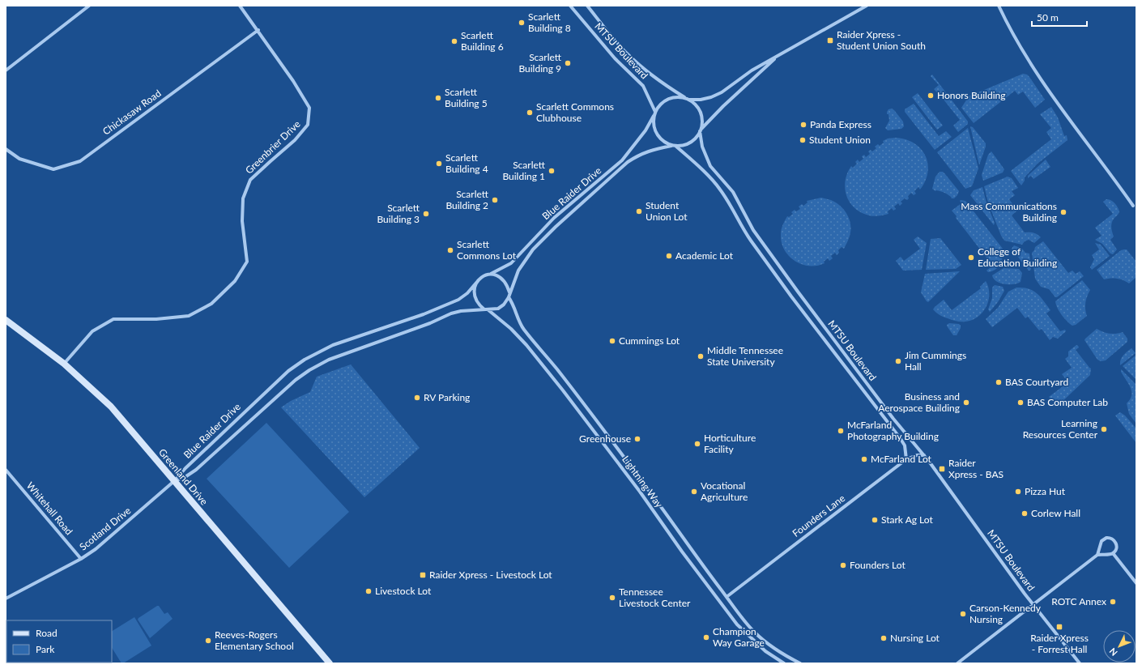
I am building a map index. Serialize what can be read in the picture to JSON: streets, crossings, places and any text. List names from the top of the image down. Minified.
{"streets":{"street":["MTSU Boulevard","Chickasaw Road","Greenbrier Drive","Blue Raider Drive","Greenland Drive","Lightning Way","Whitehall Road","Founders Lane","Scotland Drive"]},"crossings":[["MTSU Boulevard","Blue Raider Drive"],["MTSU Boulevard","Founders Lane"],["Chickasaw Road","Greenbrier Drive"],["Greenbrier Drive","Greenland Drive"],["Blue Raider Drive","Greenland Drive"],["Blue Raider Drive","Lightning Way"],["Blue Raider Drive","Scotland Drive"],["Greenland Drive","Scotland Drive"],["Lightning Way","Founders Lane"],["Whitehall Road","Scotland Drive"]],"places":{"other":["Scarlett Building 8","Scarlett Building 6","Scarlett Building 9","Honors Building","Scarlett Building 5","Scarlett Commons Clubhouse","Panda Express","Student Union","Scarlett Building 4","Scarlett Building 1","Scarlett Building 2","Student Union Lot","Mass Communications Building","Scarlett Building 3","Scarlett Commons Lot","Academic Lot","College of Education Building","Cummings Lot","Middle Tennessee State University","Jim Cummings Hall","BAS Courtyard","RV Parking","Business and Aerospace Building","BAS Computer Lab","Learning Resources Center","McFarland Photography Building","Greenhouse","Horticulture Facility","McFarland Lot","Vocational Agriculture","Pizza Hut","Corlew Hall","Stark Ag Lot","Founders Lot","Livestock Lot","Tennessee Livestock Center","ROTC Annex","Carson-Kennedy Nursing","Champion Way Garage","Nursing Lot","Reeves-Rogers Elementary School"],"transit":["Raider Xpress - Student Union South","Raider Xpress - BAS","Raider Xpress - Livestock Lot","Raider Xpress - Forrest Hall"]},"legend":["Road","Park"],"scale_bar":"50 m","north":"bottom left"}
